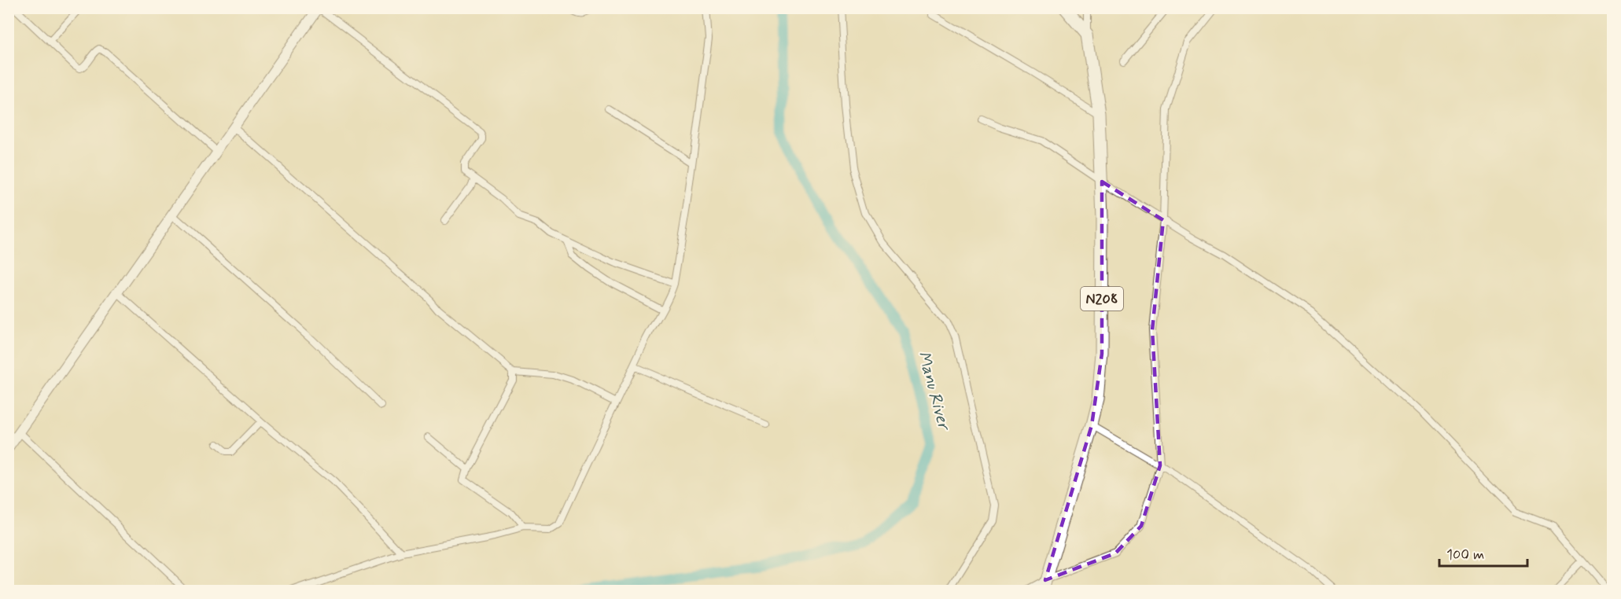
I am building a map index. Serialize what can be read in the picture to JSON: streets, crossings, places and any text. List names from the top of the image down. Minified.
{"streets":{"highway":["N208"]},"water":["Manu River"],"scale_bar":"100 m"}
